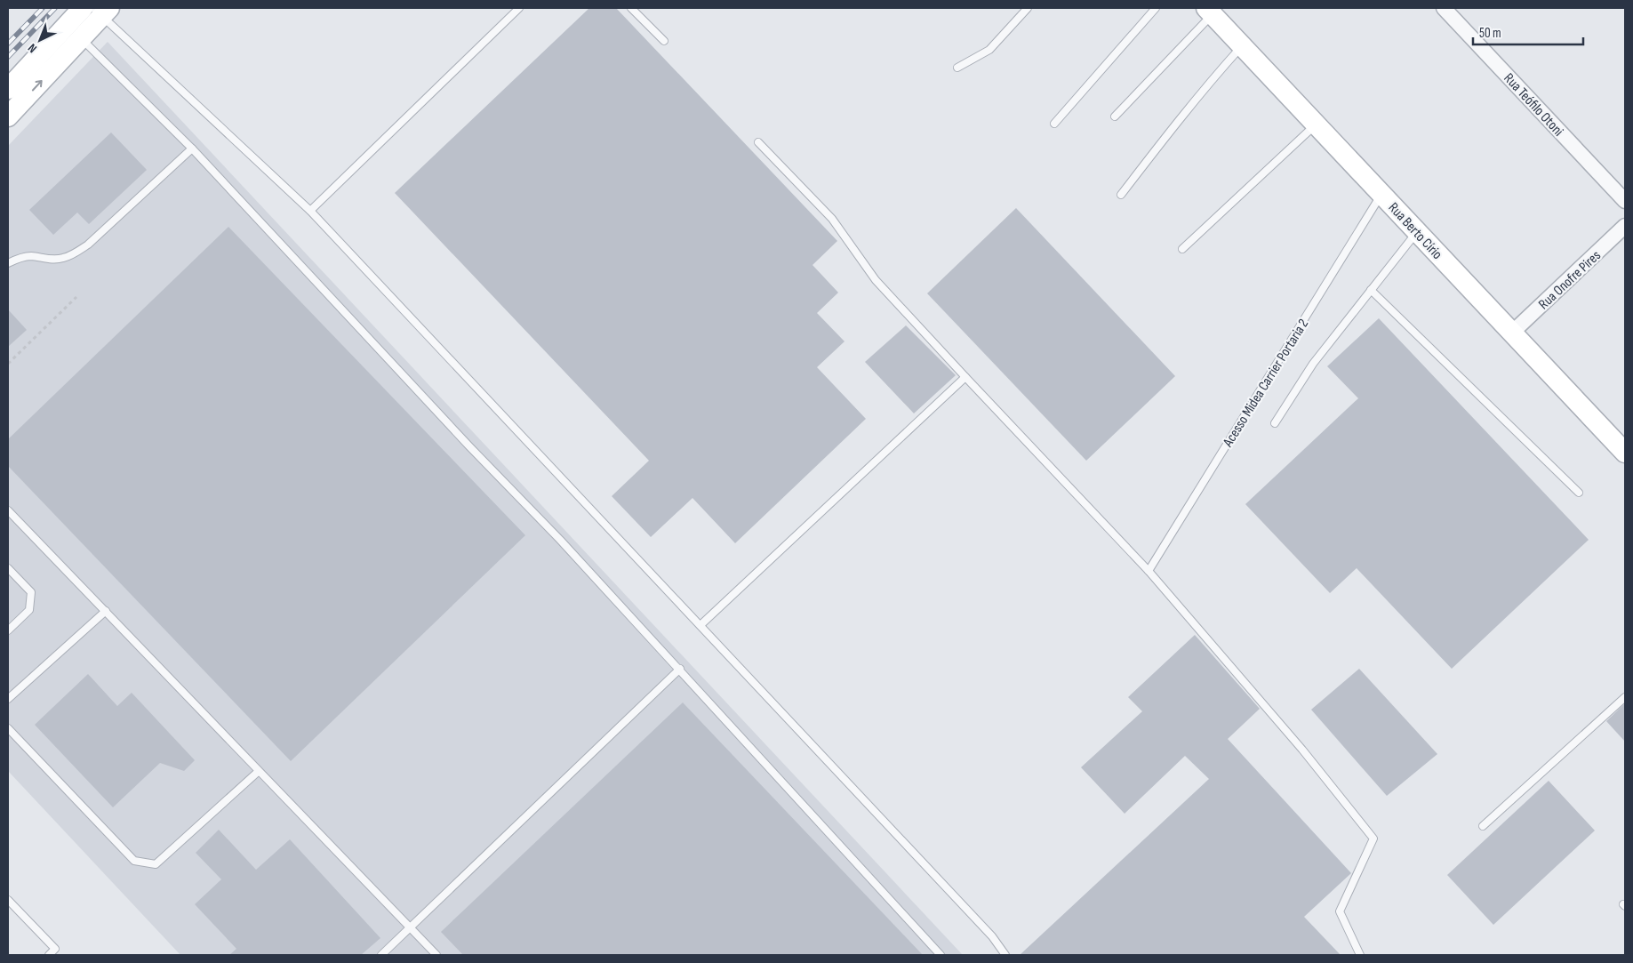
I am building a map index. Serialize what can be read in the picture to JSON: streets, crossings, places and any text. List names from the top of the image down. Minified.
{"streets":{"street":["Rua Teófilo Otoni","Rua Berto Círio","Rua Onofre Pires"],"lane":["Acesso Midea Carrier Portaria 2"]},"crossings":[["Rua Berto Círio","Rua Onofre Pires"],["Rua Berto Círio","Acesso Midea Carrier Portaria 2"]],"scale_bar":"50 m","north":"bottom left"}
